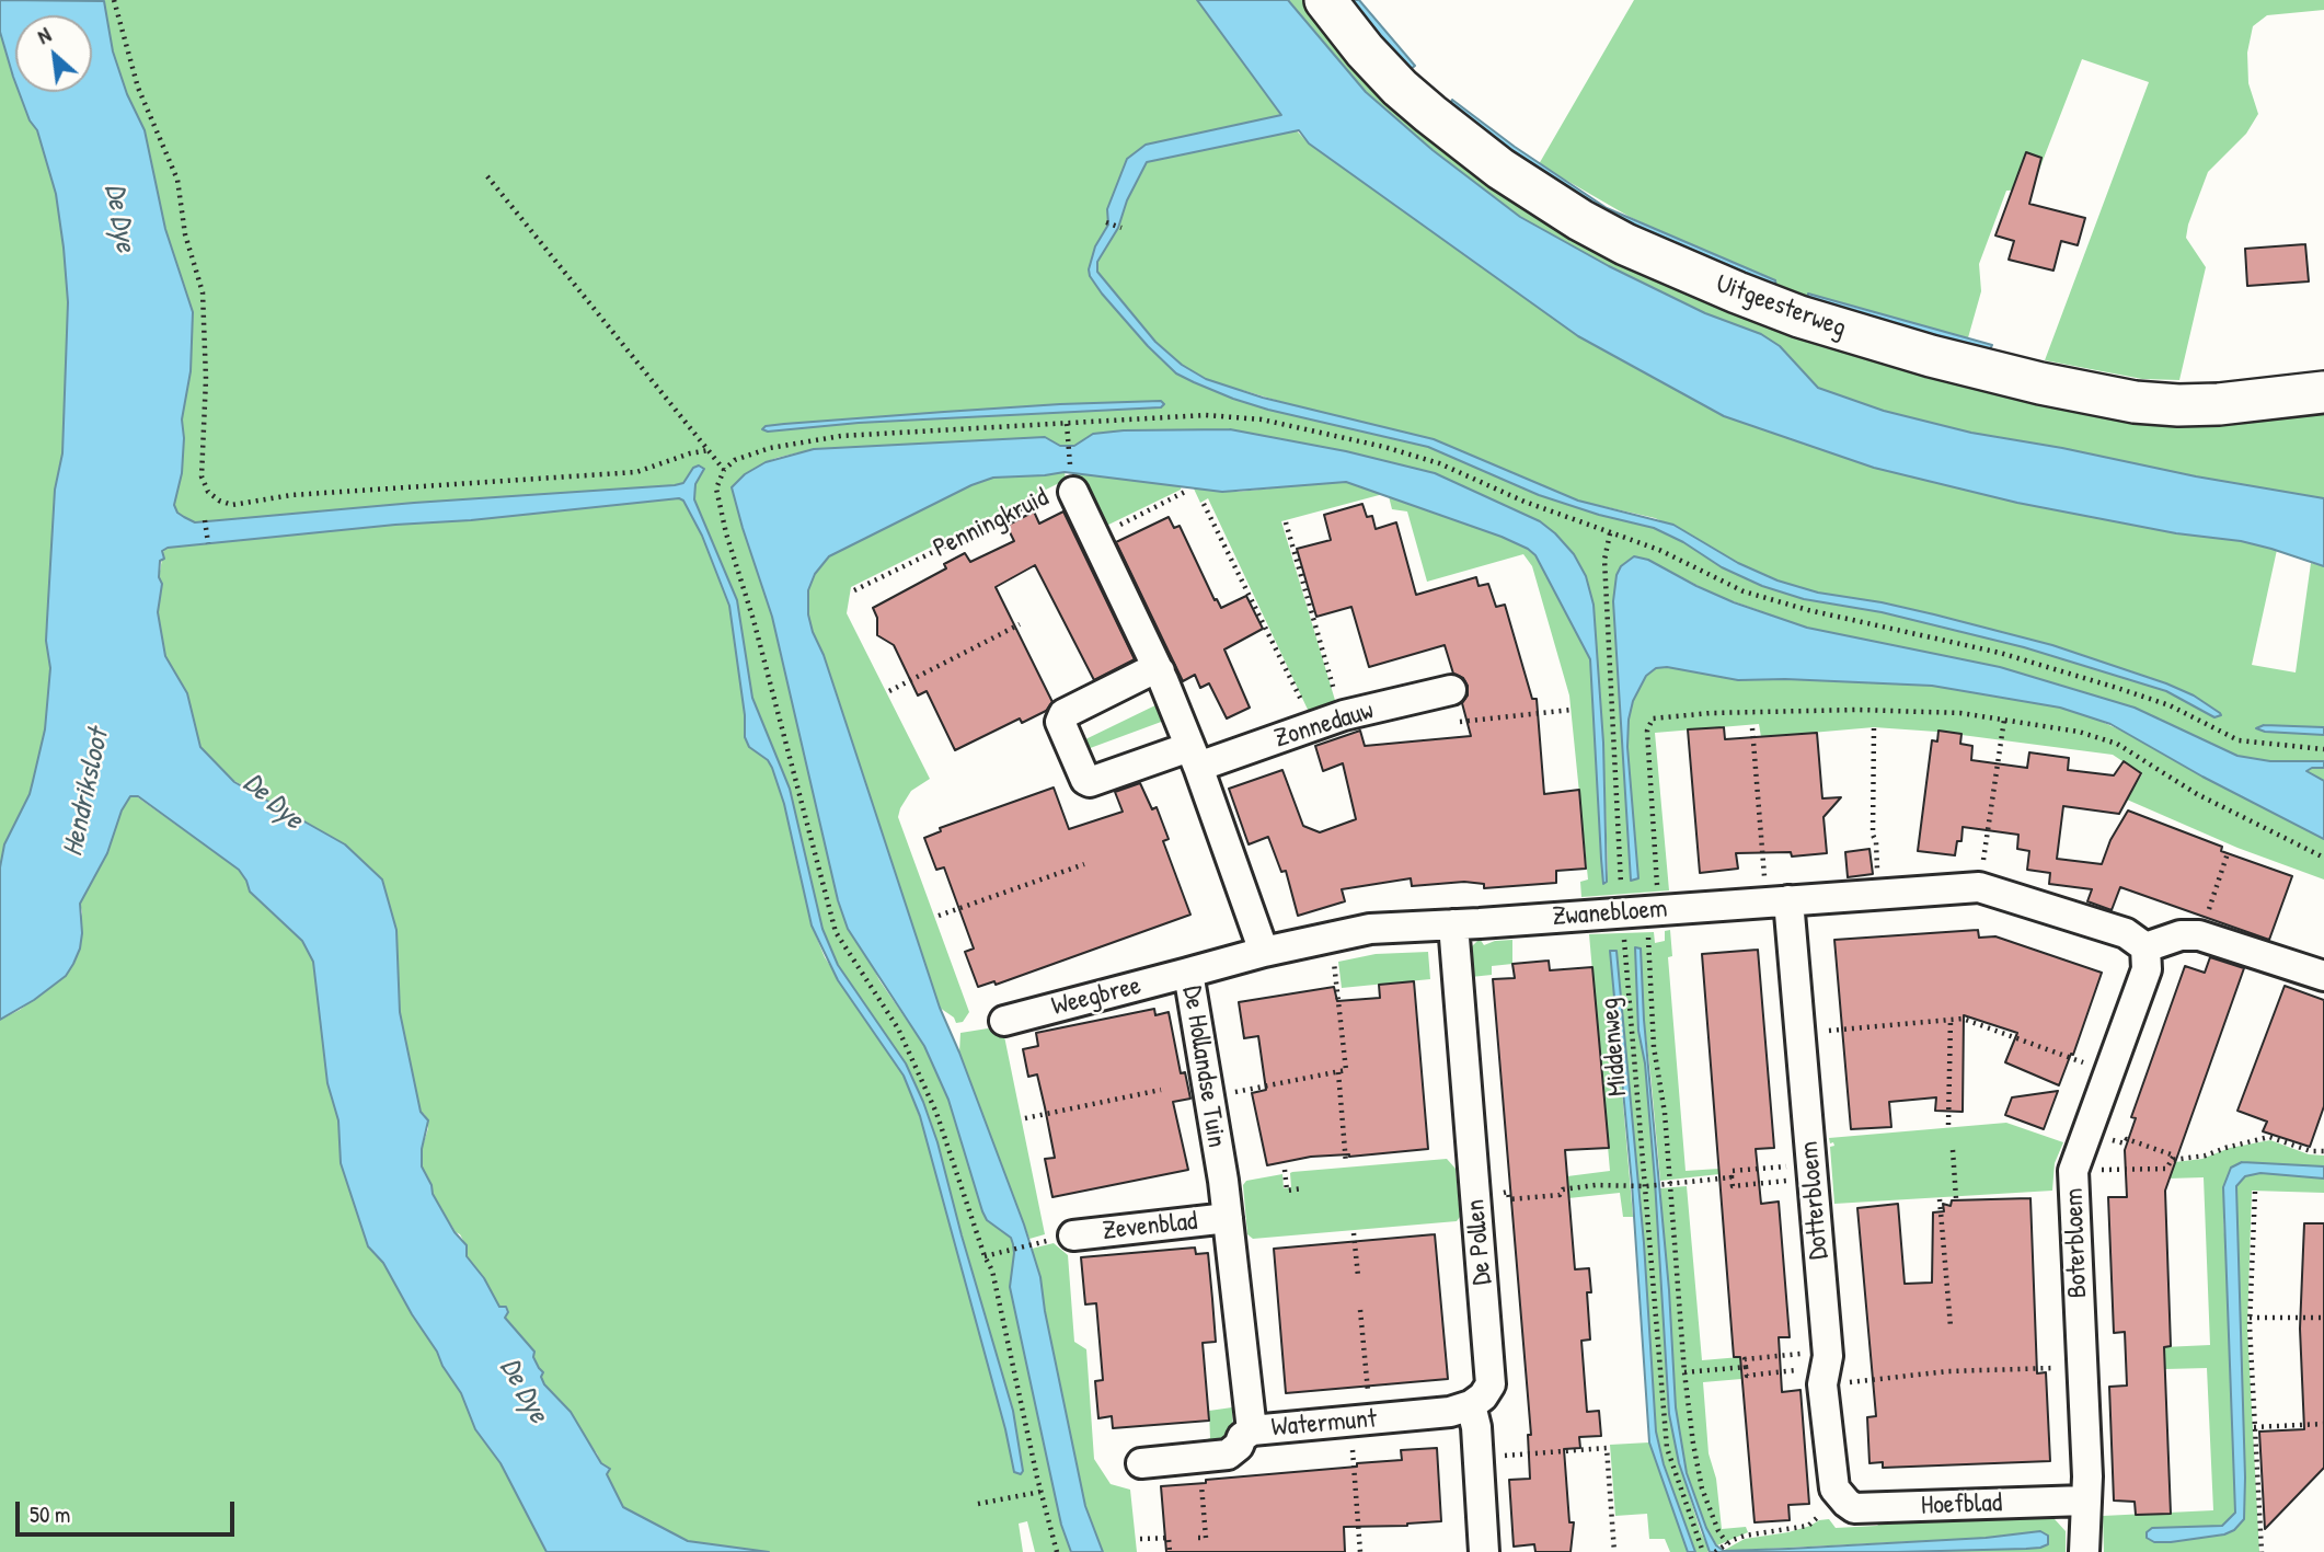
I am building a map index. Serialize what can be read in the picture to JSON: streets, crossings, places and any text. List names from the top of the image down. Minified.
{"streets":{"street":["Uitgeesterweg","Penningkruid","Zonnedauw","Zwanebloem","Weegbree","De Hollandse Tuin","Dotterbloem","Zevenblad","De Pollen","Boterbloem","Watermunt","Hoefblad"],"path":["Middenweg"]},"crossings":[["Penningkruid","Zonnedauw"],["Penningkruid","De Hollandse Tuin"],["Zwanebloem","Middenweg"],["Zwanebloem","De Hollandse Tuin"],["Zwanebloem","Dotterbloem"],["Zwanebloem","De Pollen"],["Weegbree","De Hollandse Tuin"],["De Hollandse Tuin","Zevenblad"],["De Hollandse Tuin","De Pollen"],["De Hollandse Tuin","Watermunt"],["Dotterbloem","Hoefblad"],["De Pollen","Watermunt"],["Boterbloem","Hoefblad"]],"water":["De Dye","Hendriksloot"],"scale_bar":"50 m","north":"top left"}
